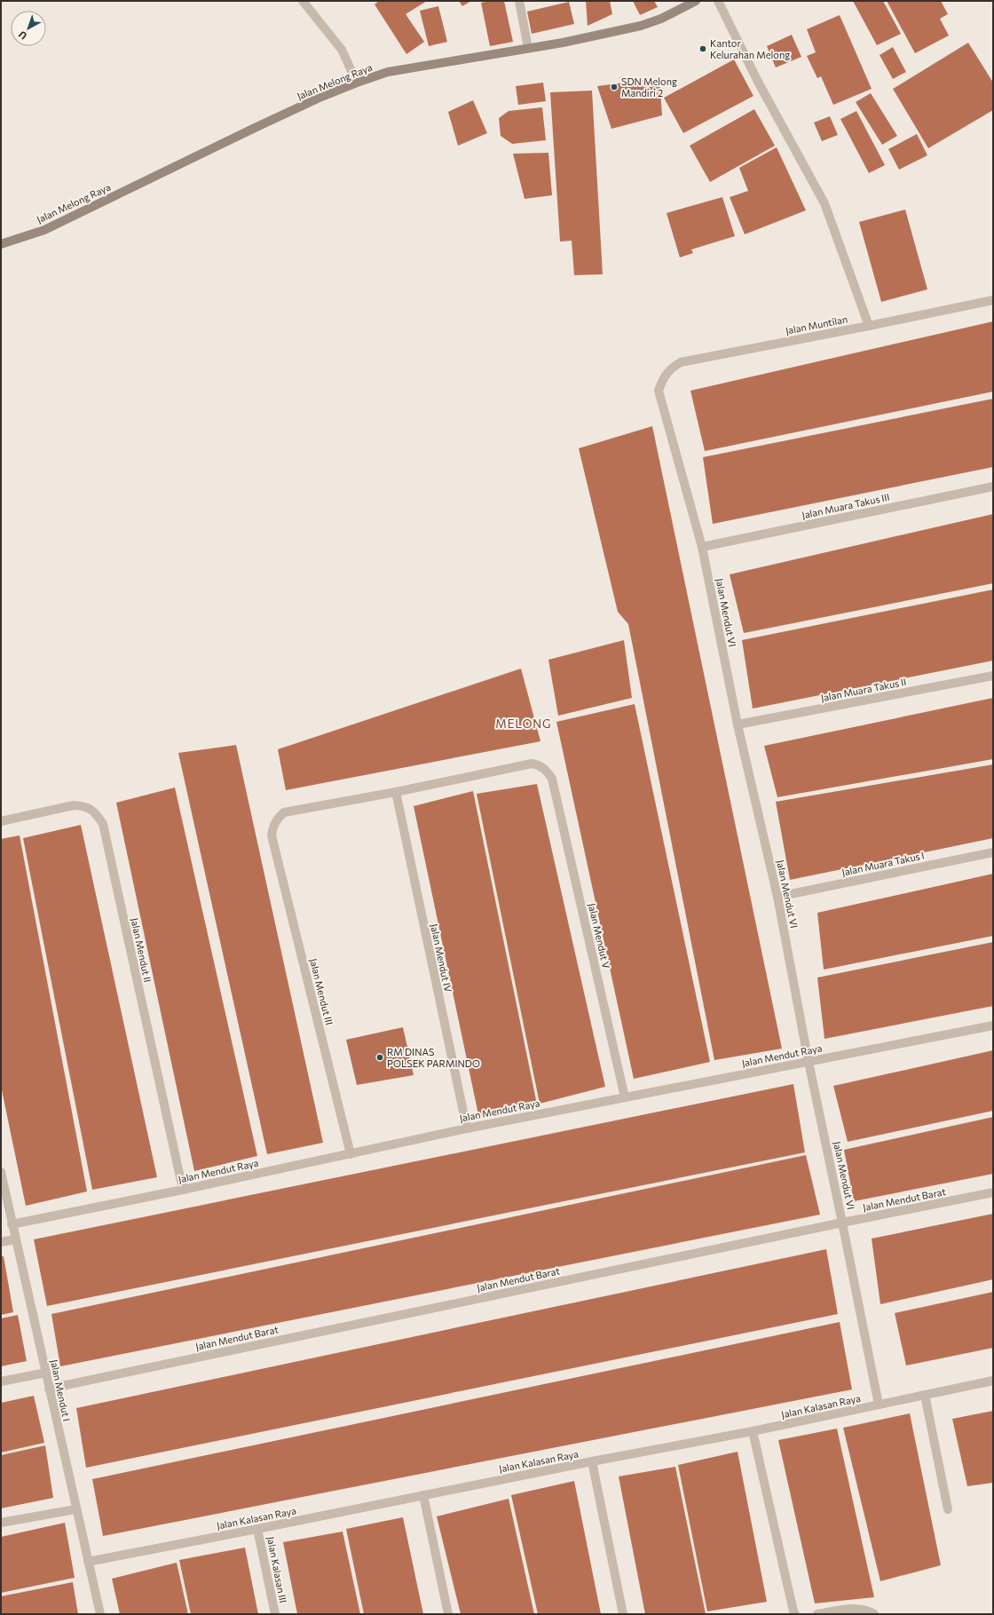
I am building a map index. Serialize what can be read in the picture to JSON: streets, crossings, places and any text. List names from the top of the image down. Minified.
{"streets":{"main road":["Jalan Melong Raya"],"street":["Jalan Muntilan","Jalan Muara Takus III","Jalan Mendut VI","Jalan Muara Takus II","Jalan Muara Takus I","Jalan Mendut V","Jalan Mendut II","Jalan Mendut IV","Jalan Mendut III","Jalan Mendut Raya","Jalan Mendut Barat","Jalan Mendut I","Jalan Kalasan Raya","Jalan Kalasan III"]},"crossings":[["Jalan Muntilan","Jalan Mendut VI"],["Jalan Muara Takus III","Jalan Mendut VI"],["Jalan Mendut VI","Jalan Muara Takus II"],["Jalan Mendut VI","Jalan Muara Takus I"],["Jalan Mendut VI","Jalan Mendut Raya"],["Jalan Mendut VI","Jalan Mendut Barat"],["Jalan Mendut VI","Jalan Kalasan Raya"],["Jalan Mendut V","Jalan Mendut IV"],["Jalan Mendut V","Jalan Mendut III"],["Jalan Mendut V","Jalan Mendut Raya"],["Jalan Mendut II","Jalan Mendut Raya"],["Jalan Mendut IV","Jalan Mendut III"],["Jalan Mendut IV","Jalan Mendut Raya"],["Jalan Mendut III","Jalan Mendut Raya"],["Jalan Mendut Raya","Jalan Mendut I"],["Jalan Mendut Barat","Jalan Mendut I"],["Jalan Mendut I","Jalan Kalasan Raya"],["Jalan Kalasan Raya","Jalan Kalasan III"]],"districts":["MELONG"],"places":["Kantor Kelurahan Melong","SDN Melong Mandiri 2","RM DINAS POLSEK PARMINDO"],"north":"bottom left"}
